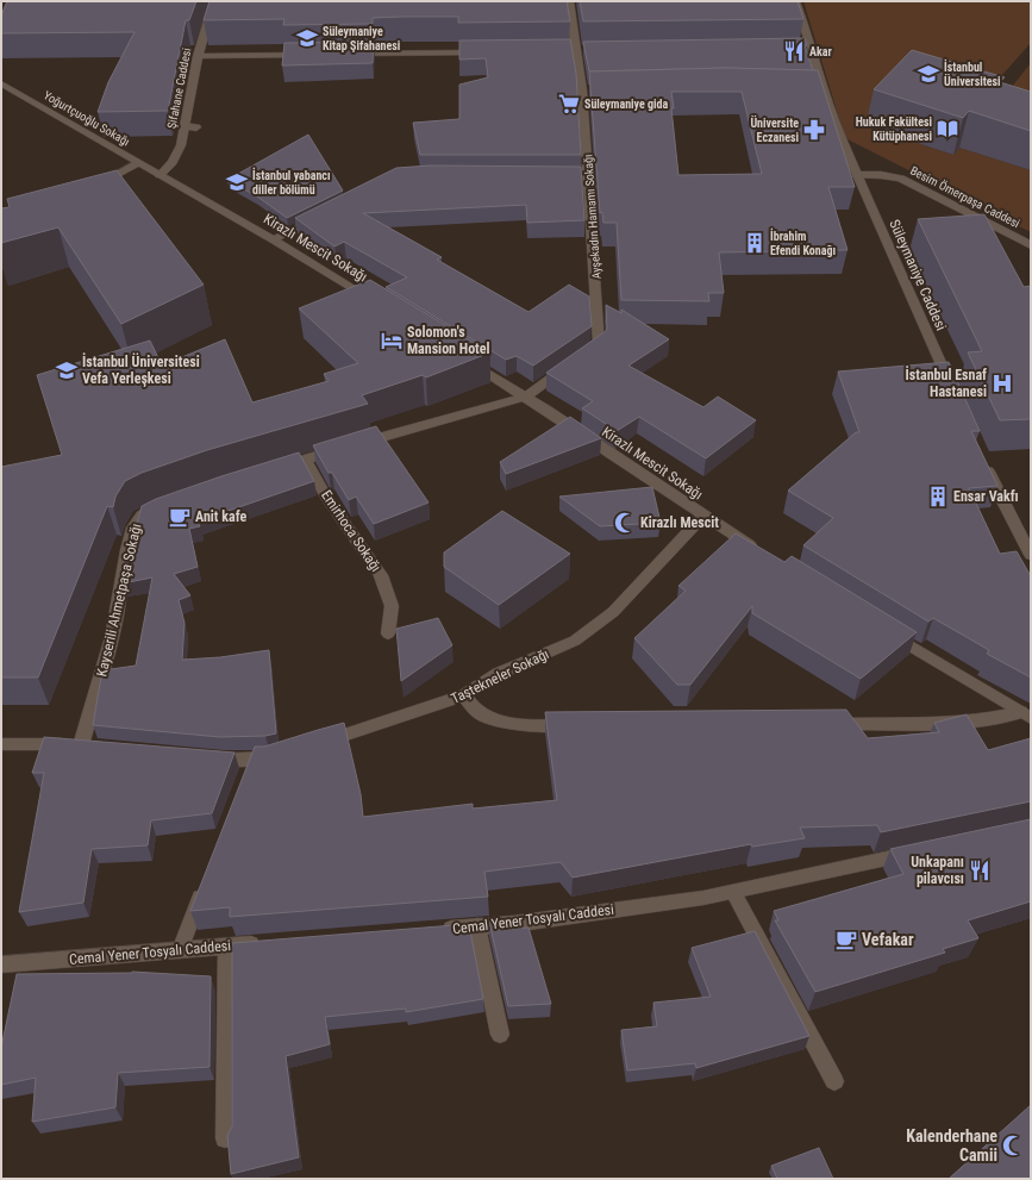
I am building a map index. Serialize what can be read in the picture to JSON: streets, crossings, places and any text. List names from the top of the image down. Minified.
{"streets":{"street":["Şifahane Caddesi","Yoğurtçuoğlu Sokağı","Besim Ömerpaşa Caddesi","Ayşekadın Hamamı Sokağı","Kirazlı Mescit Sokağı","Süleymaniye Caddesi","Emirhoca Sokağı","Kayserili Ahmetpaşa Sokağı","Taştekneler Sokağı","Cemal Yener Tosyalı Caddesi"]},"crossings":[["Şifahane Caddesi","Yoğurtçuoğlu Sokağı"],["Şifahane Caddesi","Kirazlı Mescit Sokağı"],["Yoğurtçuoğlu Sokağı","Kirazlı Mescit Sokağı"],["Besim Ömerpaşa Caddesi","Süleymaniye Caddesi"],["Kirazlı Mescit Sokağı","Taştekneler Sokağı"]],"places":{"school or university":["Süleymaniye Kitap Şifahanesi","İstanbul Üniversitesi","İstanbul yabancı diller bölümü","İstanbul Üniversitesi Vefa Yerleşkesi"],"restaurant":["Akar","Unkapanı pilavcısı"],"supermarket":["Süleymaniye gida"],"library":["Hukuk Fakültesi Kütüphanesi"],"pharmacy":["Üniversite Eczanesi"],"building":["İbrahim Efendi Konağı","Ensar Vakfı"],"hotel":["Solomon's Mansion Hotel"],"hospital":["İstanbul Esnaf Hastanesi"],"cafe":["Anit kafe","Vefakar"],"mosque":["Kirazlı Mescit","Kalenderhane Camii"]}}
